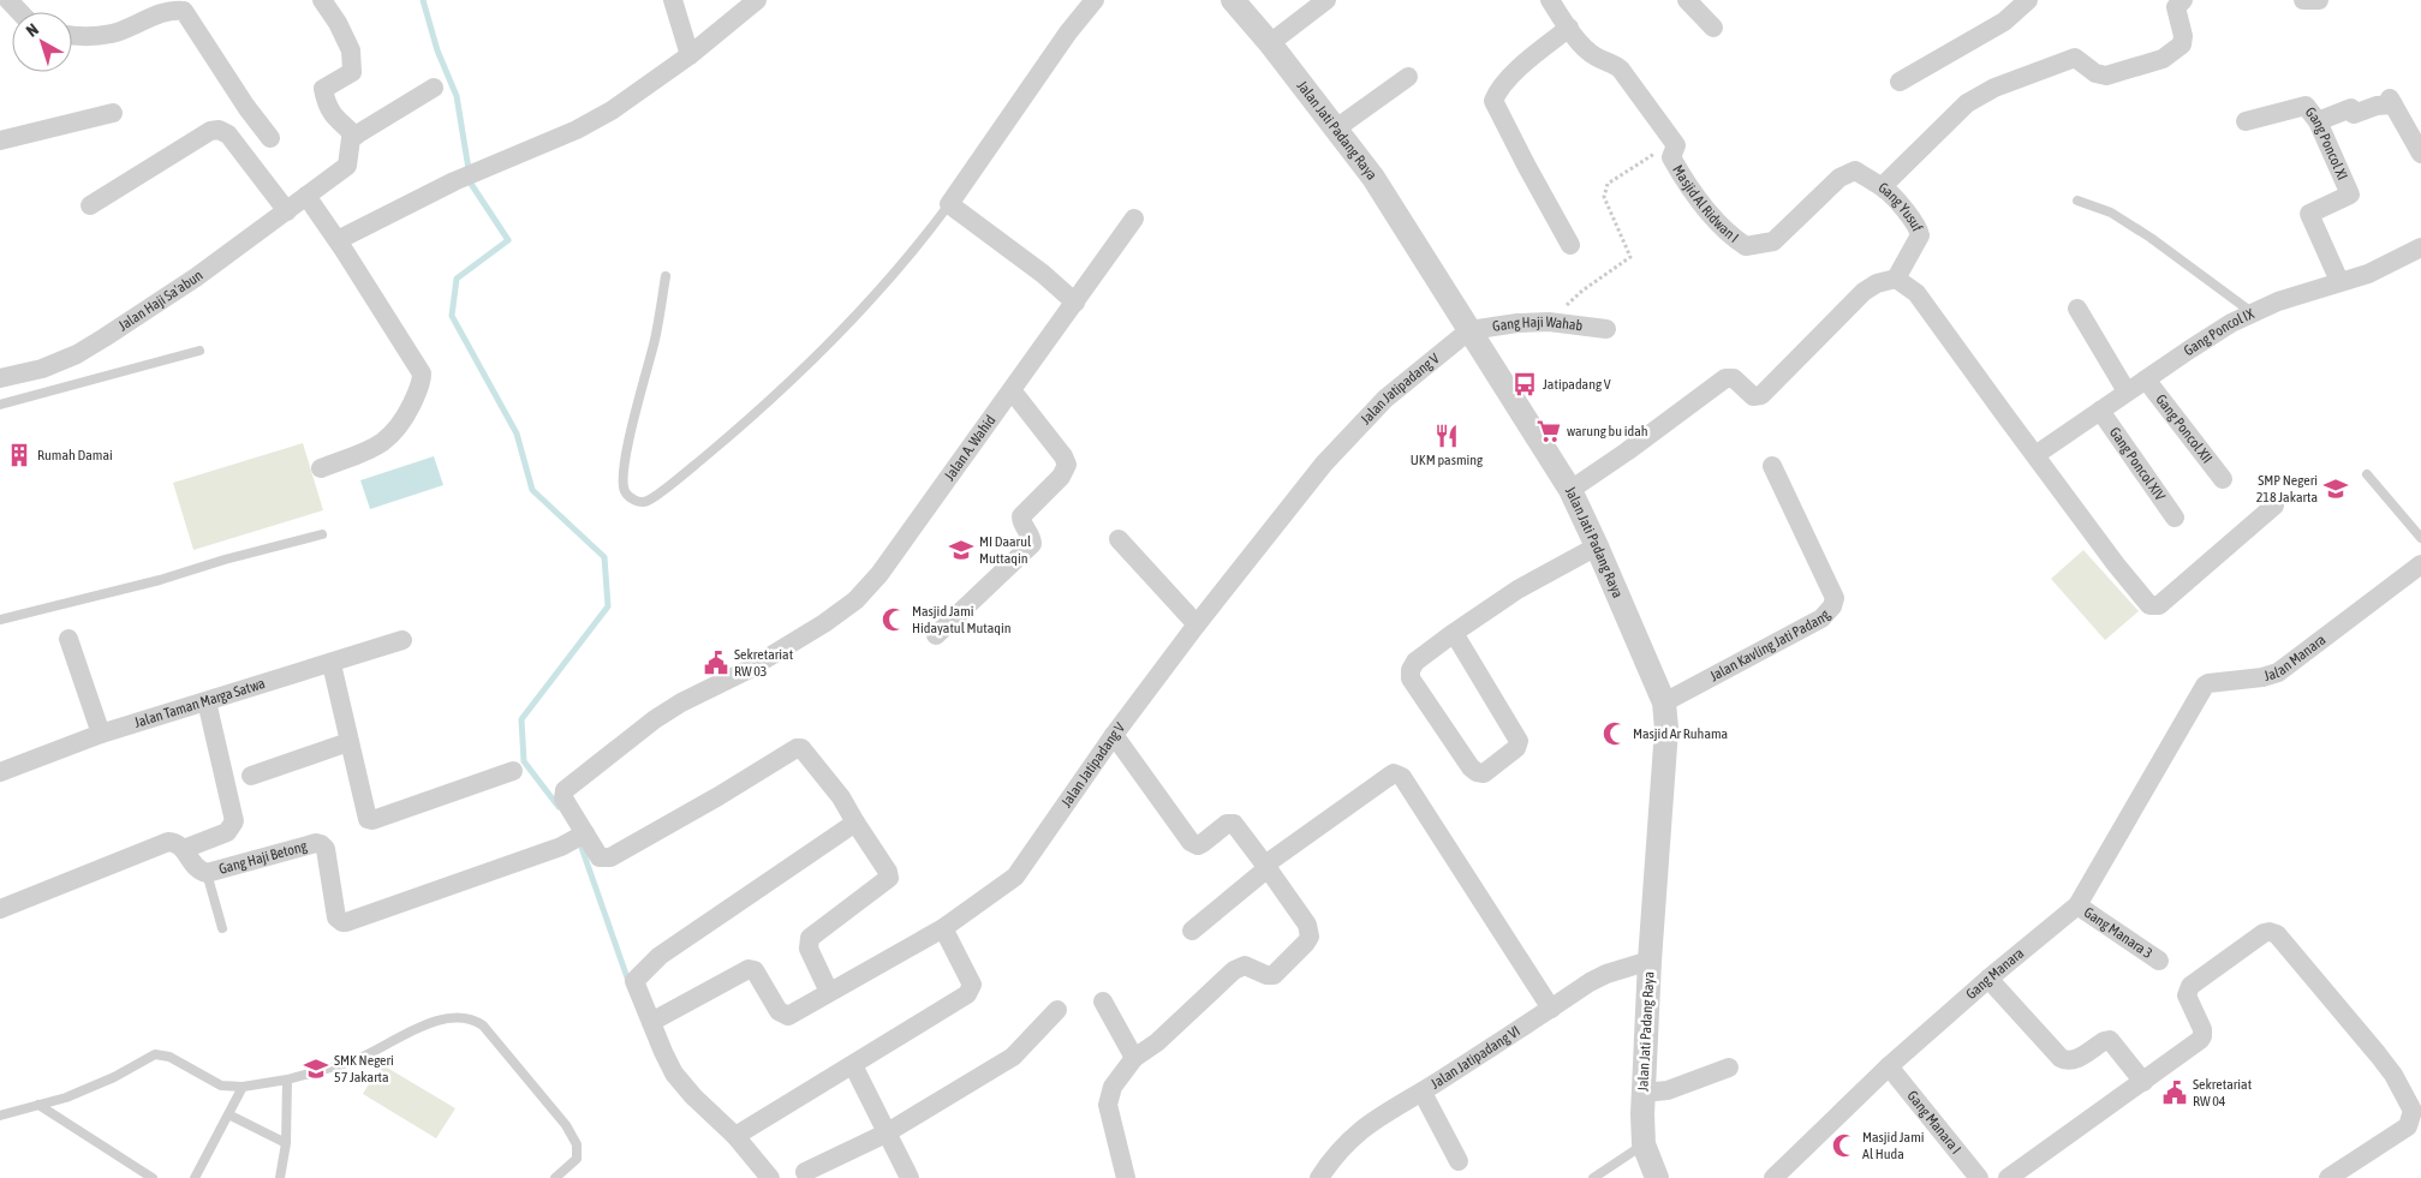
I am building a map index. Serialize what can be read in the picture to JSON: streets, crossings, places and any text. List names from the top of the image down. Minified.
{"streets":{"street":["Jalan Jati Padang Raya","Gang Poncol XI","Masjid Al Ridwan I","Gang Yusuf","Jalan Haji Sa'abun","Gang Haji Wahab","Gang Poncol IX","Jalan Jatipadang V","Gang Poncol XII","Jalan A. Wahid","Gang Poncol XIV","Jalan Kavling Jati Padang","Jalan Manara","Jalan Taman Marga Satwa","Gang Haji Betong","Gang Manara 3","Gang Manara","Jalan Jatipadang VI","Gang Manara I"]},"crossings":[["Jalan Jati Padang Raya","Gang Haji Wahab"],["Jalan Jati Padang Raya","Jalan Jatipadang V"],["Jalan Jati Padang Raya","Jalan Kavling Jati Padang"],["Jalan Jati Padang Raya","Jalan Jatipadang VI"],["Gang Poncol XI","Gang Poncol IX"],["Masjid Al Ridwan I","Gang Yusuf"],["Masjid Al Ridwan I","Gang Haji Wahab"],["Gang Haji Wahab","Jalan Jatipadang V"],["Gang Poncol IX","Gang Poncol XII"],["Gang Poncol IX","Gang Poncol XIV"],["Jalan A. Wahid","Gang Haji Betong"],["Jalan Manara","Gang Manara"],["Gang Manara 3","Gang Manara"],["Gang Manara","Gang Manara I"]],"places":{"bus stop":["Jatipadang V"],"supermarket":["warung bu idah"],"restaurant":["UKM pasming"],"building":["Rumah Damai"],"school or university":["SMP Negeri 218 Jakarta","MI Daarul Muttaqin","SMK Negeri 57 Jakarta"],"mosque":["Masjid Jami Hidayatul Mutaqin","Masjid Ar Ruhama","Masjid Jami Al Huda"],"public building":["Sekretariat RW 03","Sekretariat RW 04"]},"north":"top left"}
